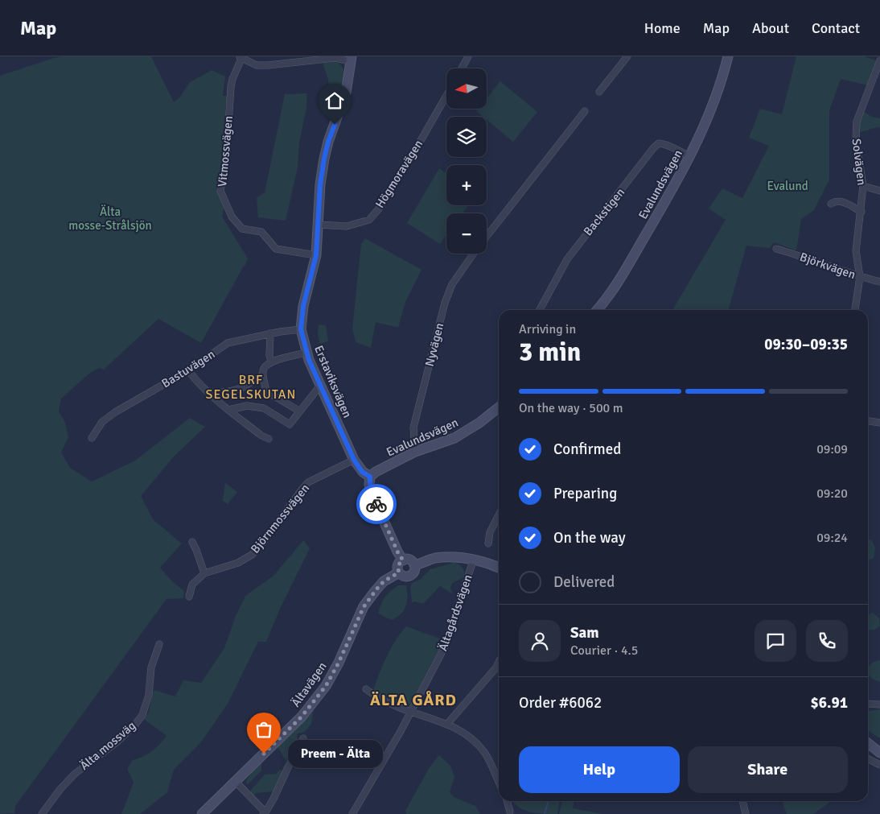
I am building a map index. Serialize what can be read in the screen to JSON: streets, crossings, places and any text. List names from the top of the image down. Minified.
{"streets":{"street":["Vitmossvägen","Solvägen","Högmoravägen","Evalundsvägen","Backstigen","Björkvägen","Nyvägen","Bastuvägen","Erstaviksvägen","Björnmossvägen","Ältagårdsvägen","Ältavägen","Älta mossväg"]},"crossings":[["Vitmossvägen","Erstaviksvägen"],["Solvägen","Björkvägen"],["Högmoravägen","Erstaviksvägen"],["Evalundsvägen","Backstigen"],["Evalundsvägen","Nyvägen"],["Evalundsvägen","Erstaviksvägen"],["Bastuvägen","Erstaviksvägen"],["Erstaviksvägen","Björnmossvägen"]],"districts":["BRF SEGELSKUTAN","ÄLTA GÅRD"],"parks":["Evalund","Älta mosse-Strålsjön"],"places":["Preem - Älta"],"north":"left","page":{"header":"Map","nav":["Home","Map","About","Contact"],"map_buttons":["+","−"],"heading":["3 min","Arriving in","09:30–09:35"],"panel":["Sam","Courier · 4.5","Order #6062","$6.91"],"bar":"On the way · 500 m","list":[["Confirmed","09:09"],["Preparing","09:20"],["On the way","09:24"],"Delivered"],"buttons":["Help","Share"],"bubble":"Preem - Älta"}}
